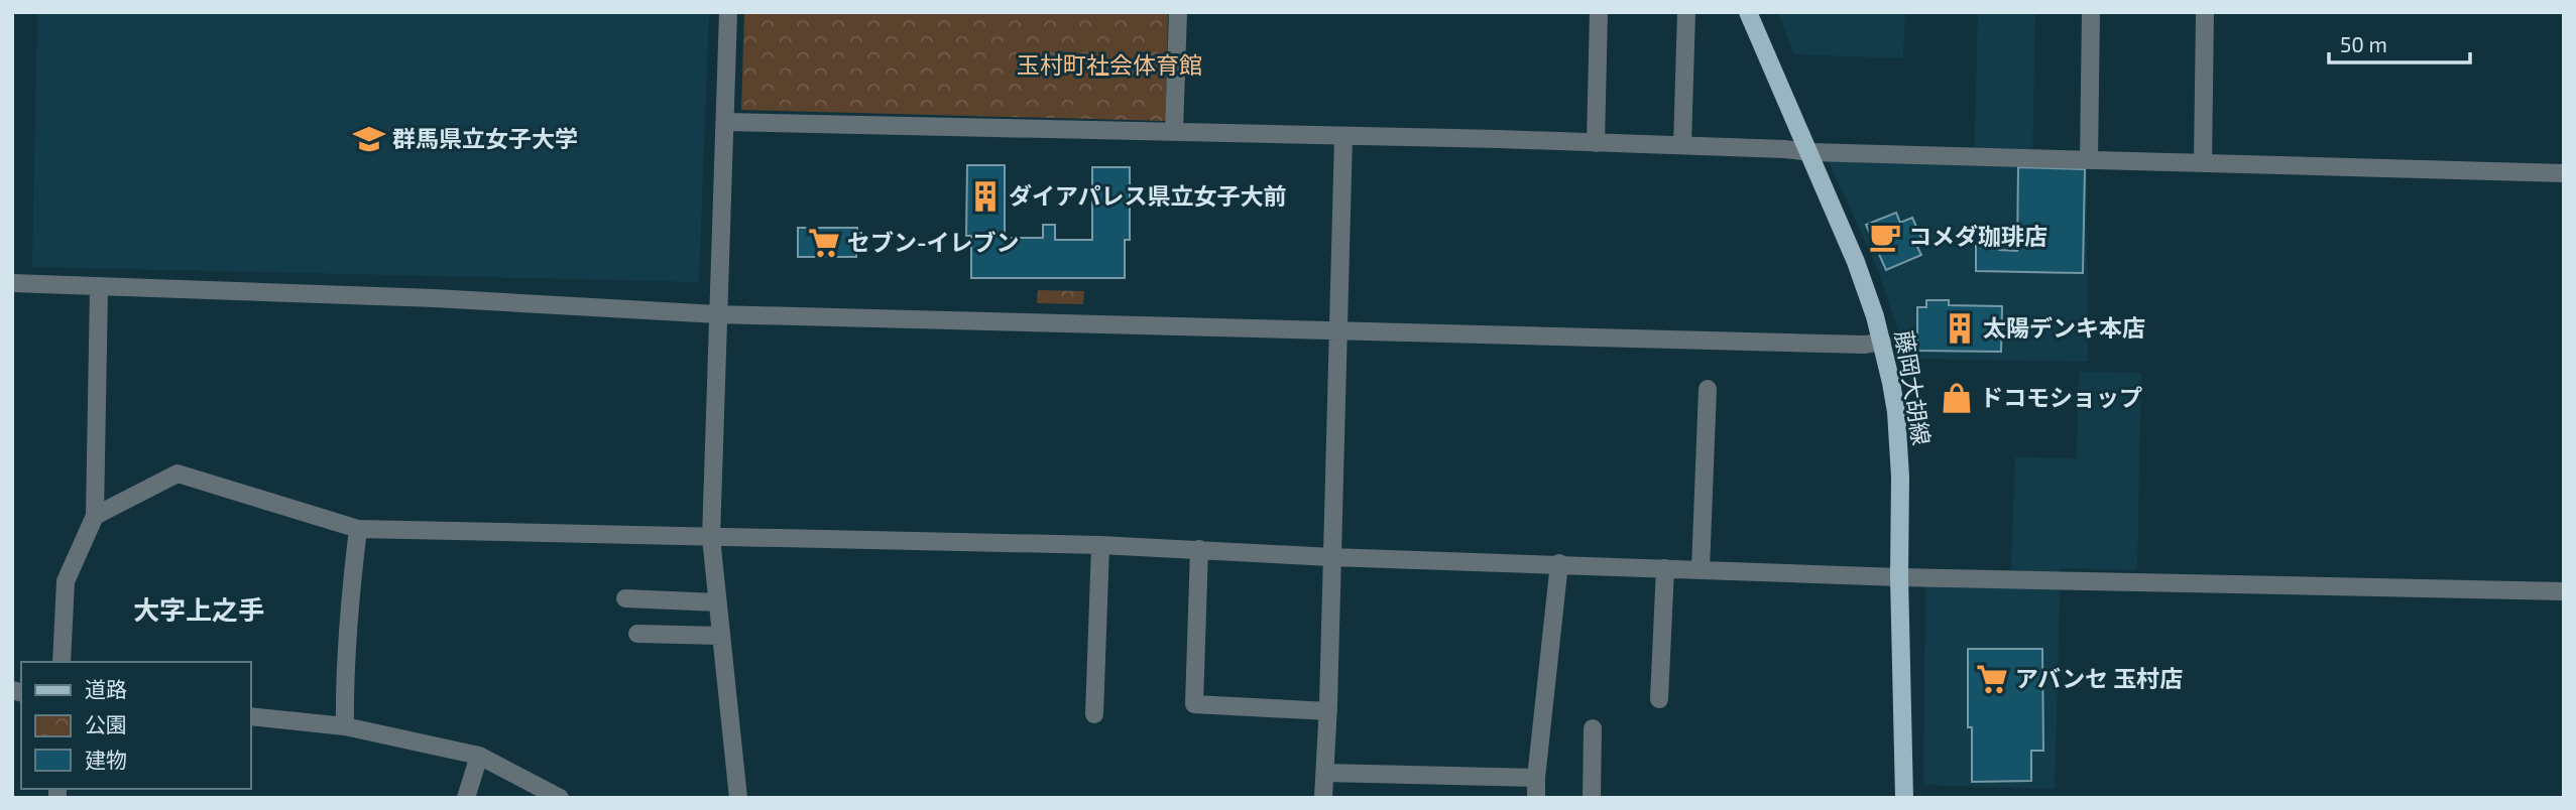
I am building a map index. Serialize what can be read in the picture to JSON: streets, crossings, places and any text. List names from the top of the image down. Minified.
{"streets":{"main road":["藤岡大胡線"]},"districts":["大字上之手"],"parks":["玉村町社会体育館"],"places":{"school or university":["群馬県立女子大学"],"building":["ダイアパレス県立女子大前","太陽デンキ本店"],"cafe":["コメダ珈琲店"],"supermarket":["セブン-イレブン","アバンセ 玉村店"],"shop":["ドコモショップ"]},"legend":["道路","公園","建物"],"scale_bar":"50 m"}
